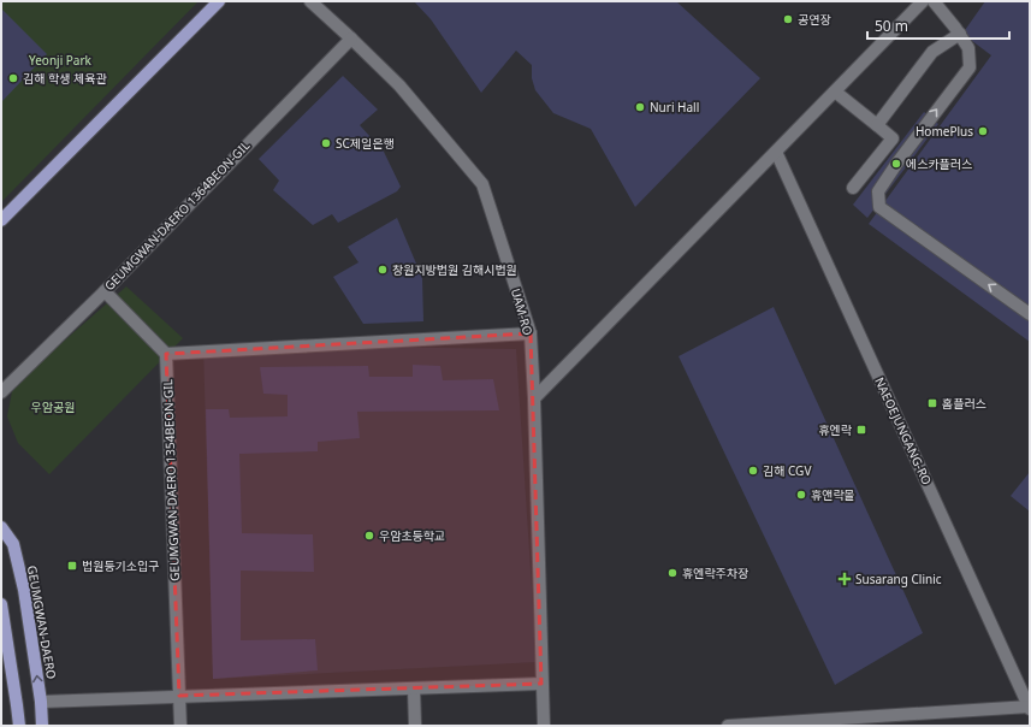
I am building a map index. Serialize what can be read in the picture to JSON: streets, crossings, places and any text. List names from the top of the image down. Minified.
{"streets":{"main road":["GEUMGWAN-DAERO"],"street":["GEUMGWAN-DAERO 1364BEON-GIL","UAM-RO","NAEOEJUNGANG-RO","GEUMGWAN-DAERO 1354BEON-GIL"]},"crossings":[["GEUMGWAN-DAERO 1364BEON-GIL","UAM-RO"]],"parks":["Yeonji Park","우암공원"],"places":{"other":["공연장","김해 학생 체육관","Nuri Hall","HomePlus","SC제일은행","에스카플러스","창원지방법원 김해시법원","김해 CGV","휴앤락몰","우암초등학교","휴엔락주차장"],"transit":["홈플러스","휴엔락","법원등기소입구"],"health":["Susarang Clinic"]},"scale_bar":"50 m"}
